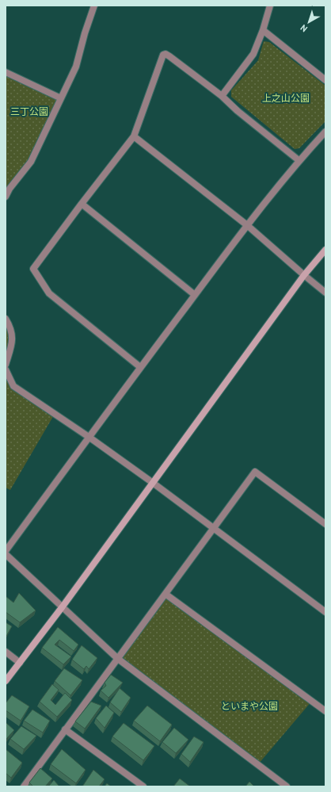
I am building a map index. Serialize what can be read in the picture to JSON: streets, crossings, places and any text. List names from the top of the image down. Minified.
{"parks":["上之山公園","三丁公園","といまや公園"],"north":"bottom left"}
